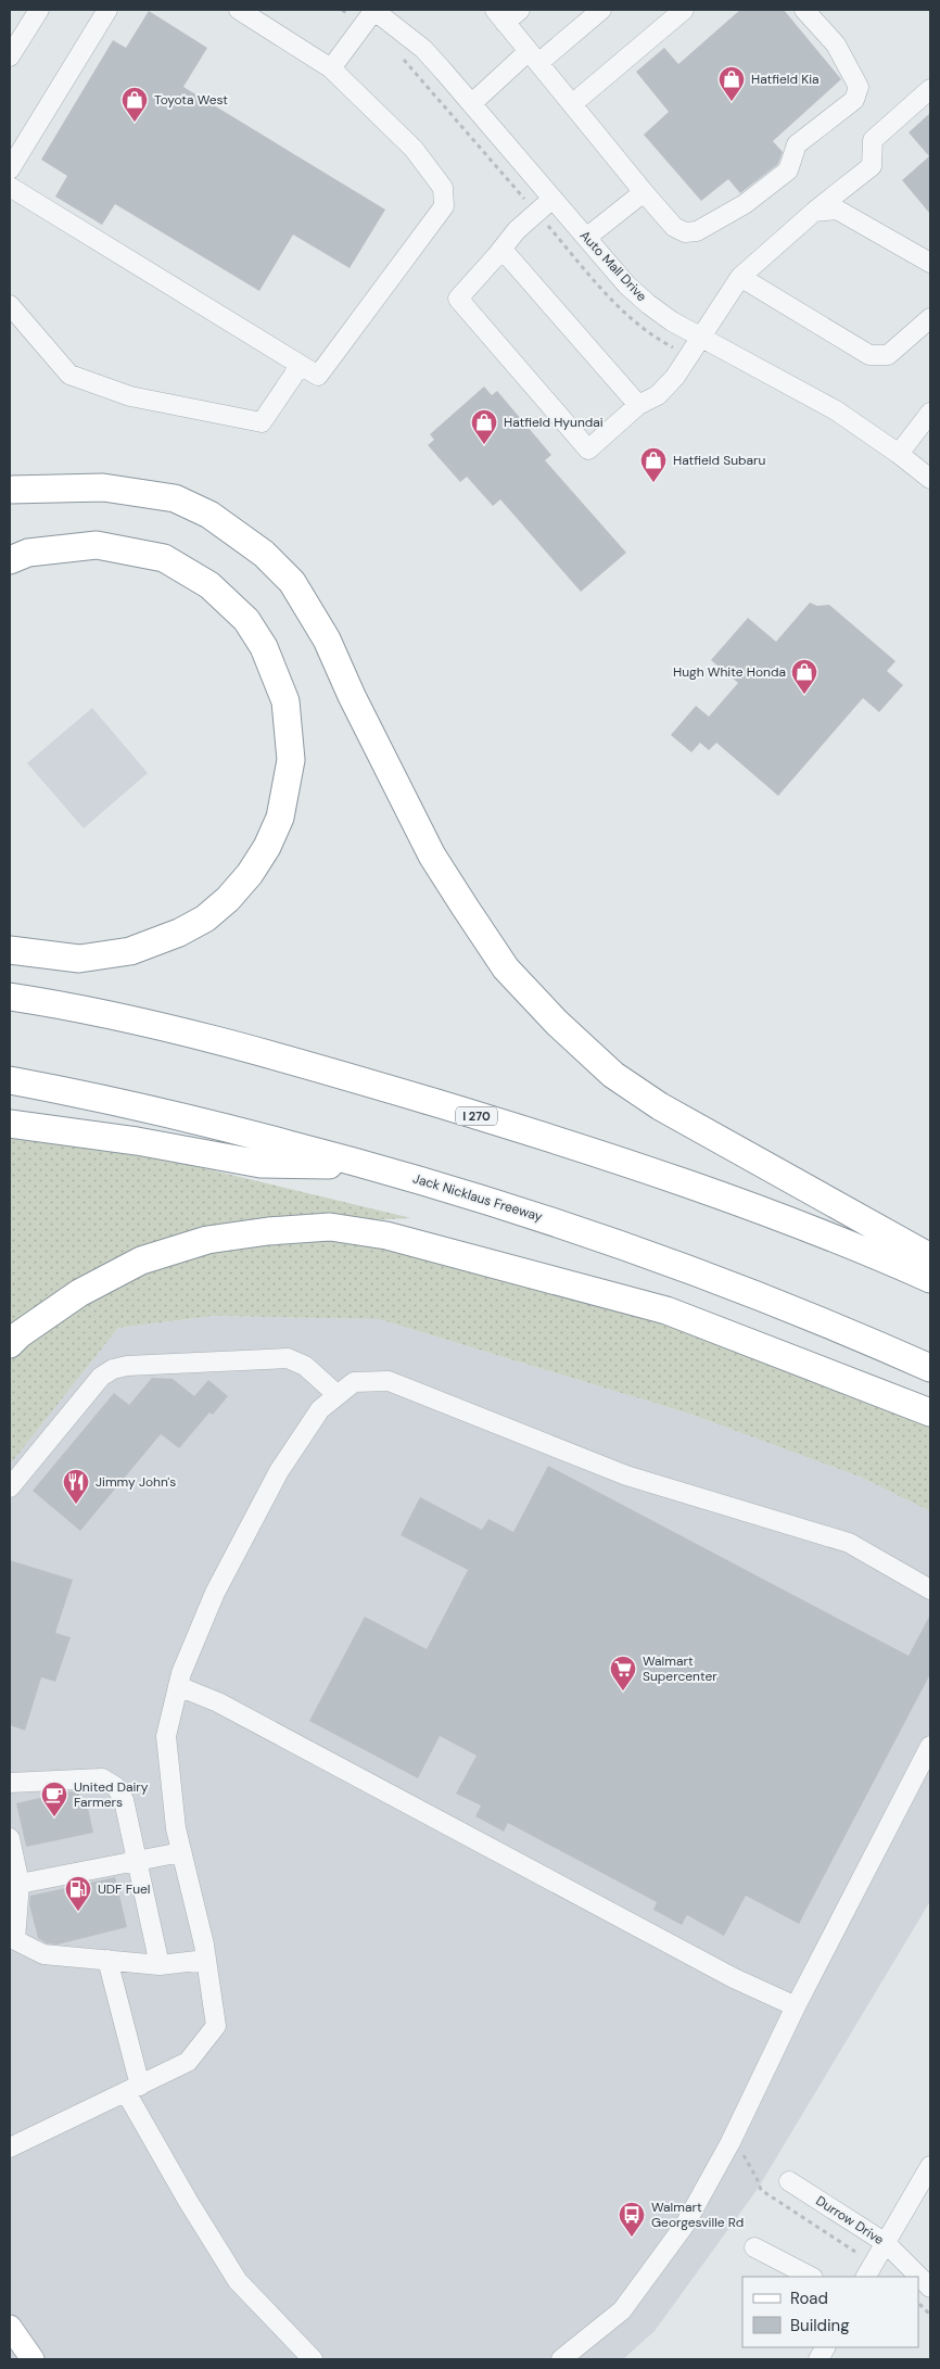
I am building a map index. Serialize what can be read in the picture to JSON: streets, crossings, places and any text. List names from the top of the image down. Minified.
{"streets":{"highway":["I 270","Jack Nicklaus Freeway"],"street":["Auto Mall Drive","Durrow Drive"]},"places":{"shop":["Hatfield Kia","Toyota West","Hatfield Hyundai","Hatfield Subaru","Hugh White Honda"],"restaurant":["Jimmy John's"],"supermarket":["Walmart Supercenter"],"cafe":["United Dairy Farmers"],"fuel station":["UDF Fuel"],"bus stop":["Walmart Georgesville Rd"]},"legend":["Road","Building"]}
